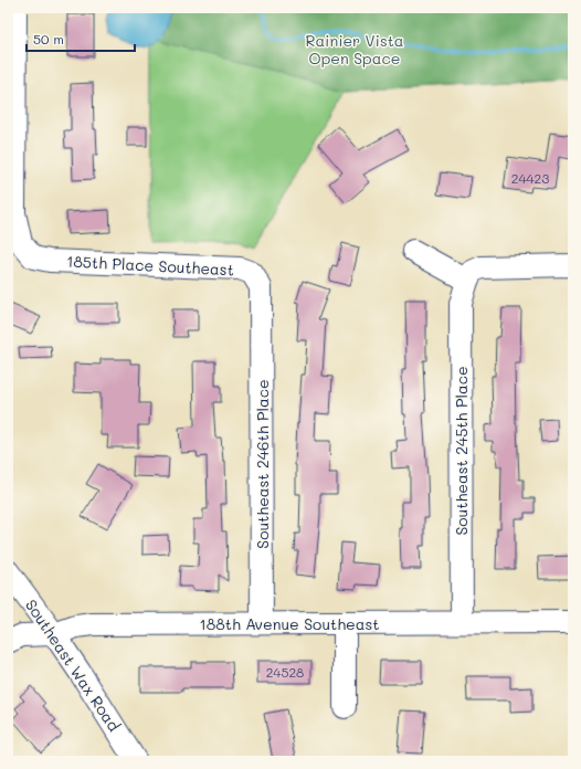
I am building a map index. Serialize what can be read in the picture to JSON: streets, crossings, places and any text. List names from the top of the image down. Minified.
{"streets":{"street":["185th Place Southeast","Southeast 245th Place","Southeast 246th Place","188th Avenue Southeast","Southeast Wax Road"]},"crossings":[["185th Place Southeast","Southeast 246th Place"],["Southeast 245th Place","188th Avenue Southeast"],["Southeast 246th Place","188th Avenue Southeast"],["188th Avenue Southeast","Southeast Wax Road"]],"parks":["Rainier Vista Open Space"],"house_numbers":["24423","24528"],"scale_bar":"50 m"}
